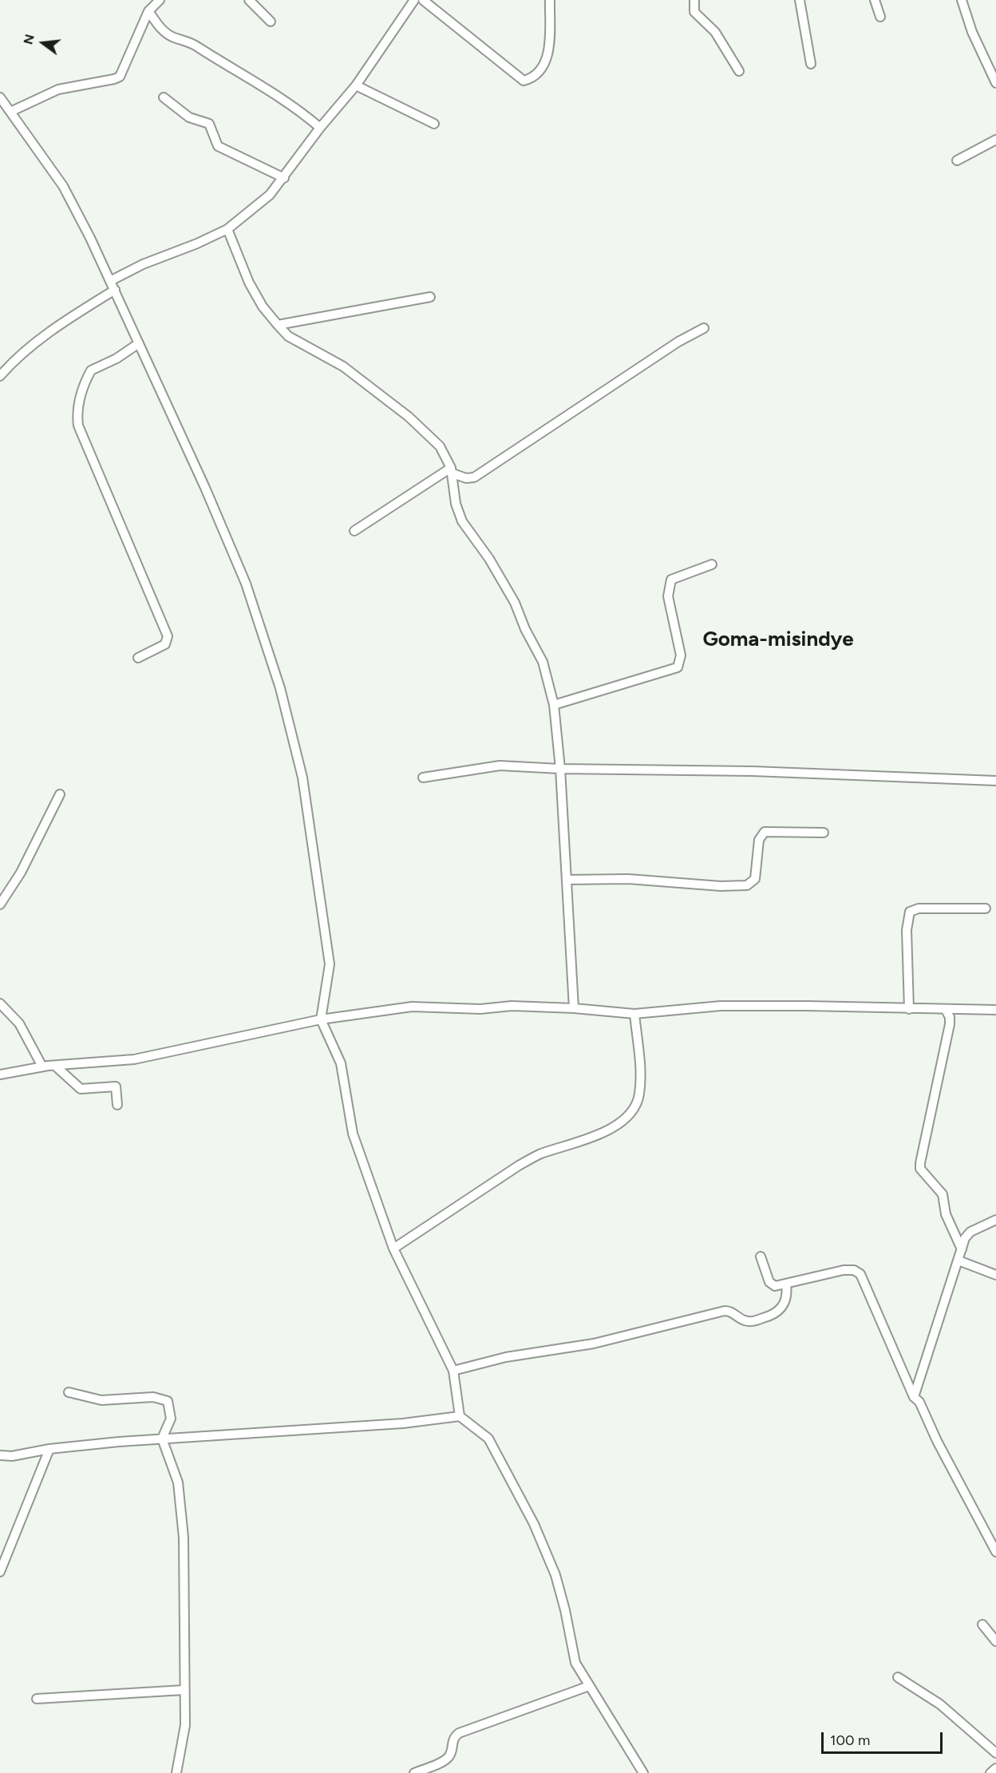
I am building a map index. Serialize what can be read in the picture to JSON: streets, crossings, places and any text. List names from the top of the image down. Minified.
{"districts":["Goma-misindye"],"scale_bar":"100 m","north":"left"}
